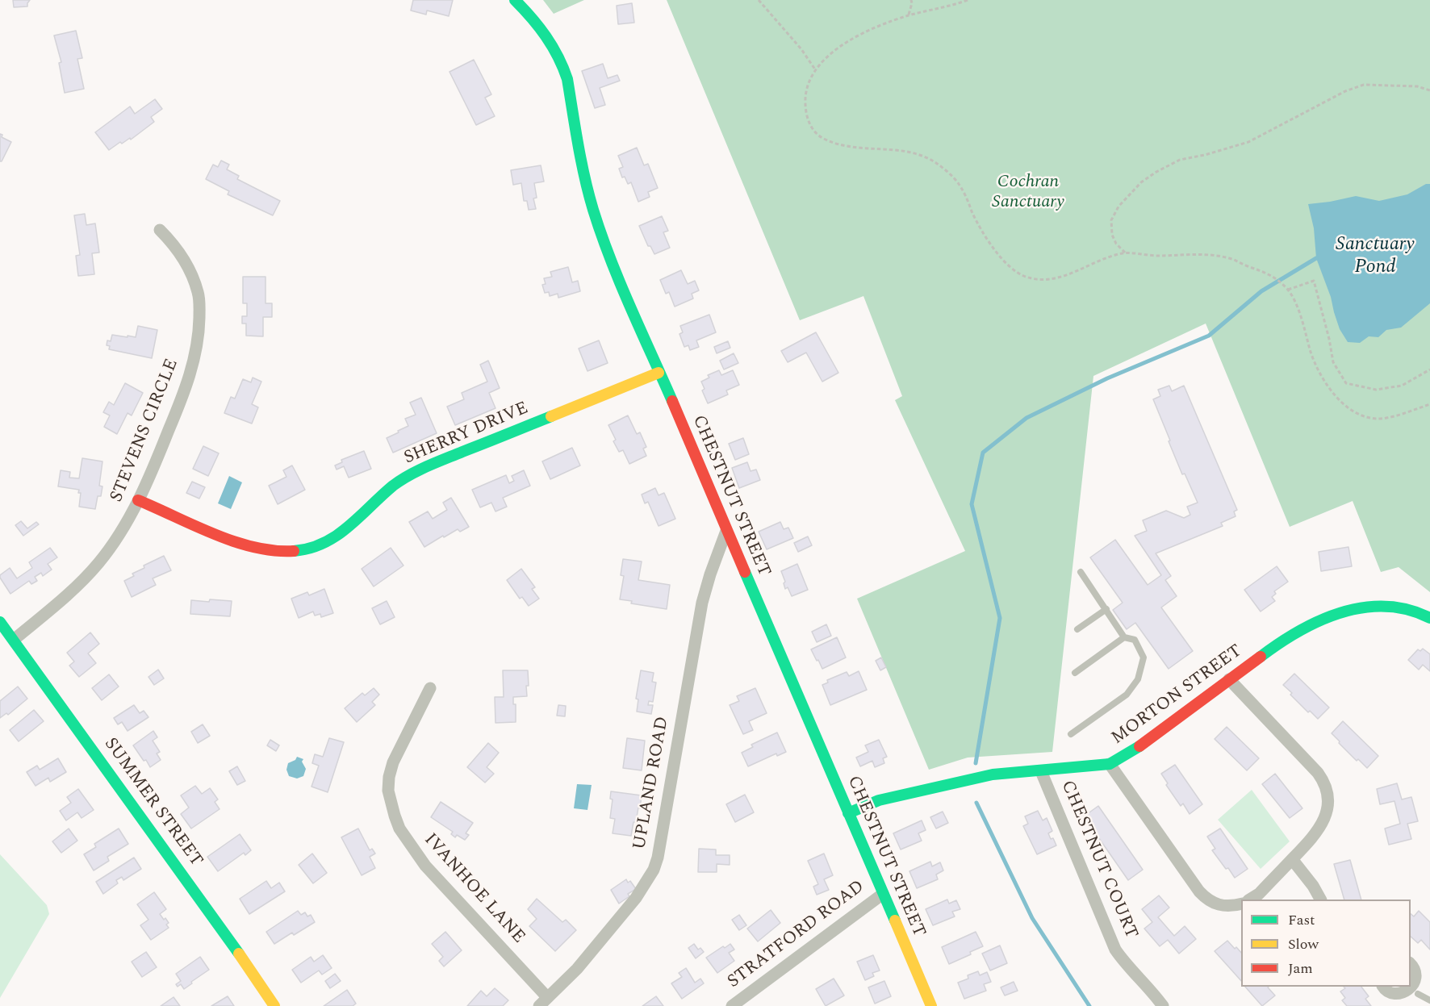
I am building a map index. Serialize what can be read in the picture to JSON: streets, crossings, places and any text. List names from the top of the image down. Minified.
{"streets":{"street":["STEVENS CIRCLE","SHERRY DRIVE","CHESTNUT STREET","MORTON STREET","UPLAND ROAD","SUMMER STREET","CHESTNUT COURT","IVANHOE LANE","STRATFORD ROAD"]},"crossings":[["STEVENS CIRCLE","SHERRY DRIVE"],["STEVENS CIRCLE","SUMMER STREET"],["SHERRY DRIVE","CHESTNUT STREET"],["CHESTNUT STREET","MORTON STREET"],["CHESTNUT STREET","UPLAND ROAD"],["CHESTNUT STREET","STRATFORD ROAD"],["MORTON STREET","CHESTNUT COURT"],["UPLAND ROAD","IVANHOE LANE"]],"water":["Sanctuary Pond"],"parks":["Cochran Sanctuary"],"legend":["Fast","Slow","Jam"]}
